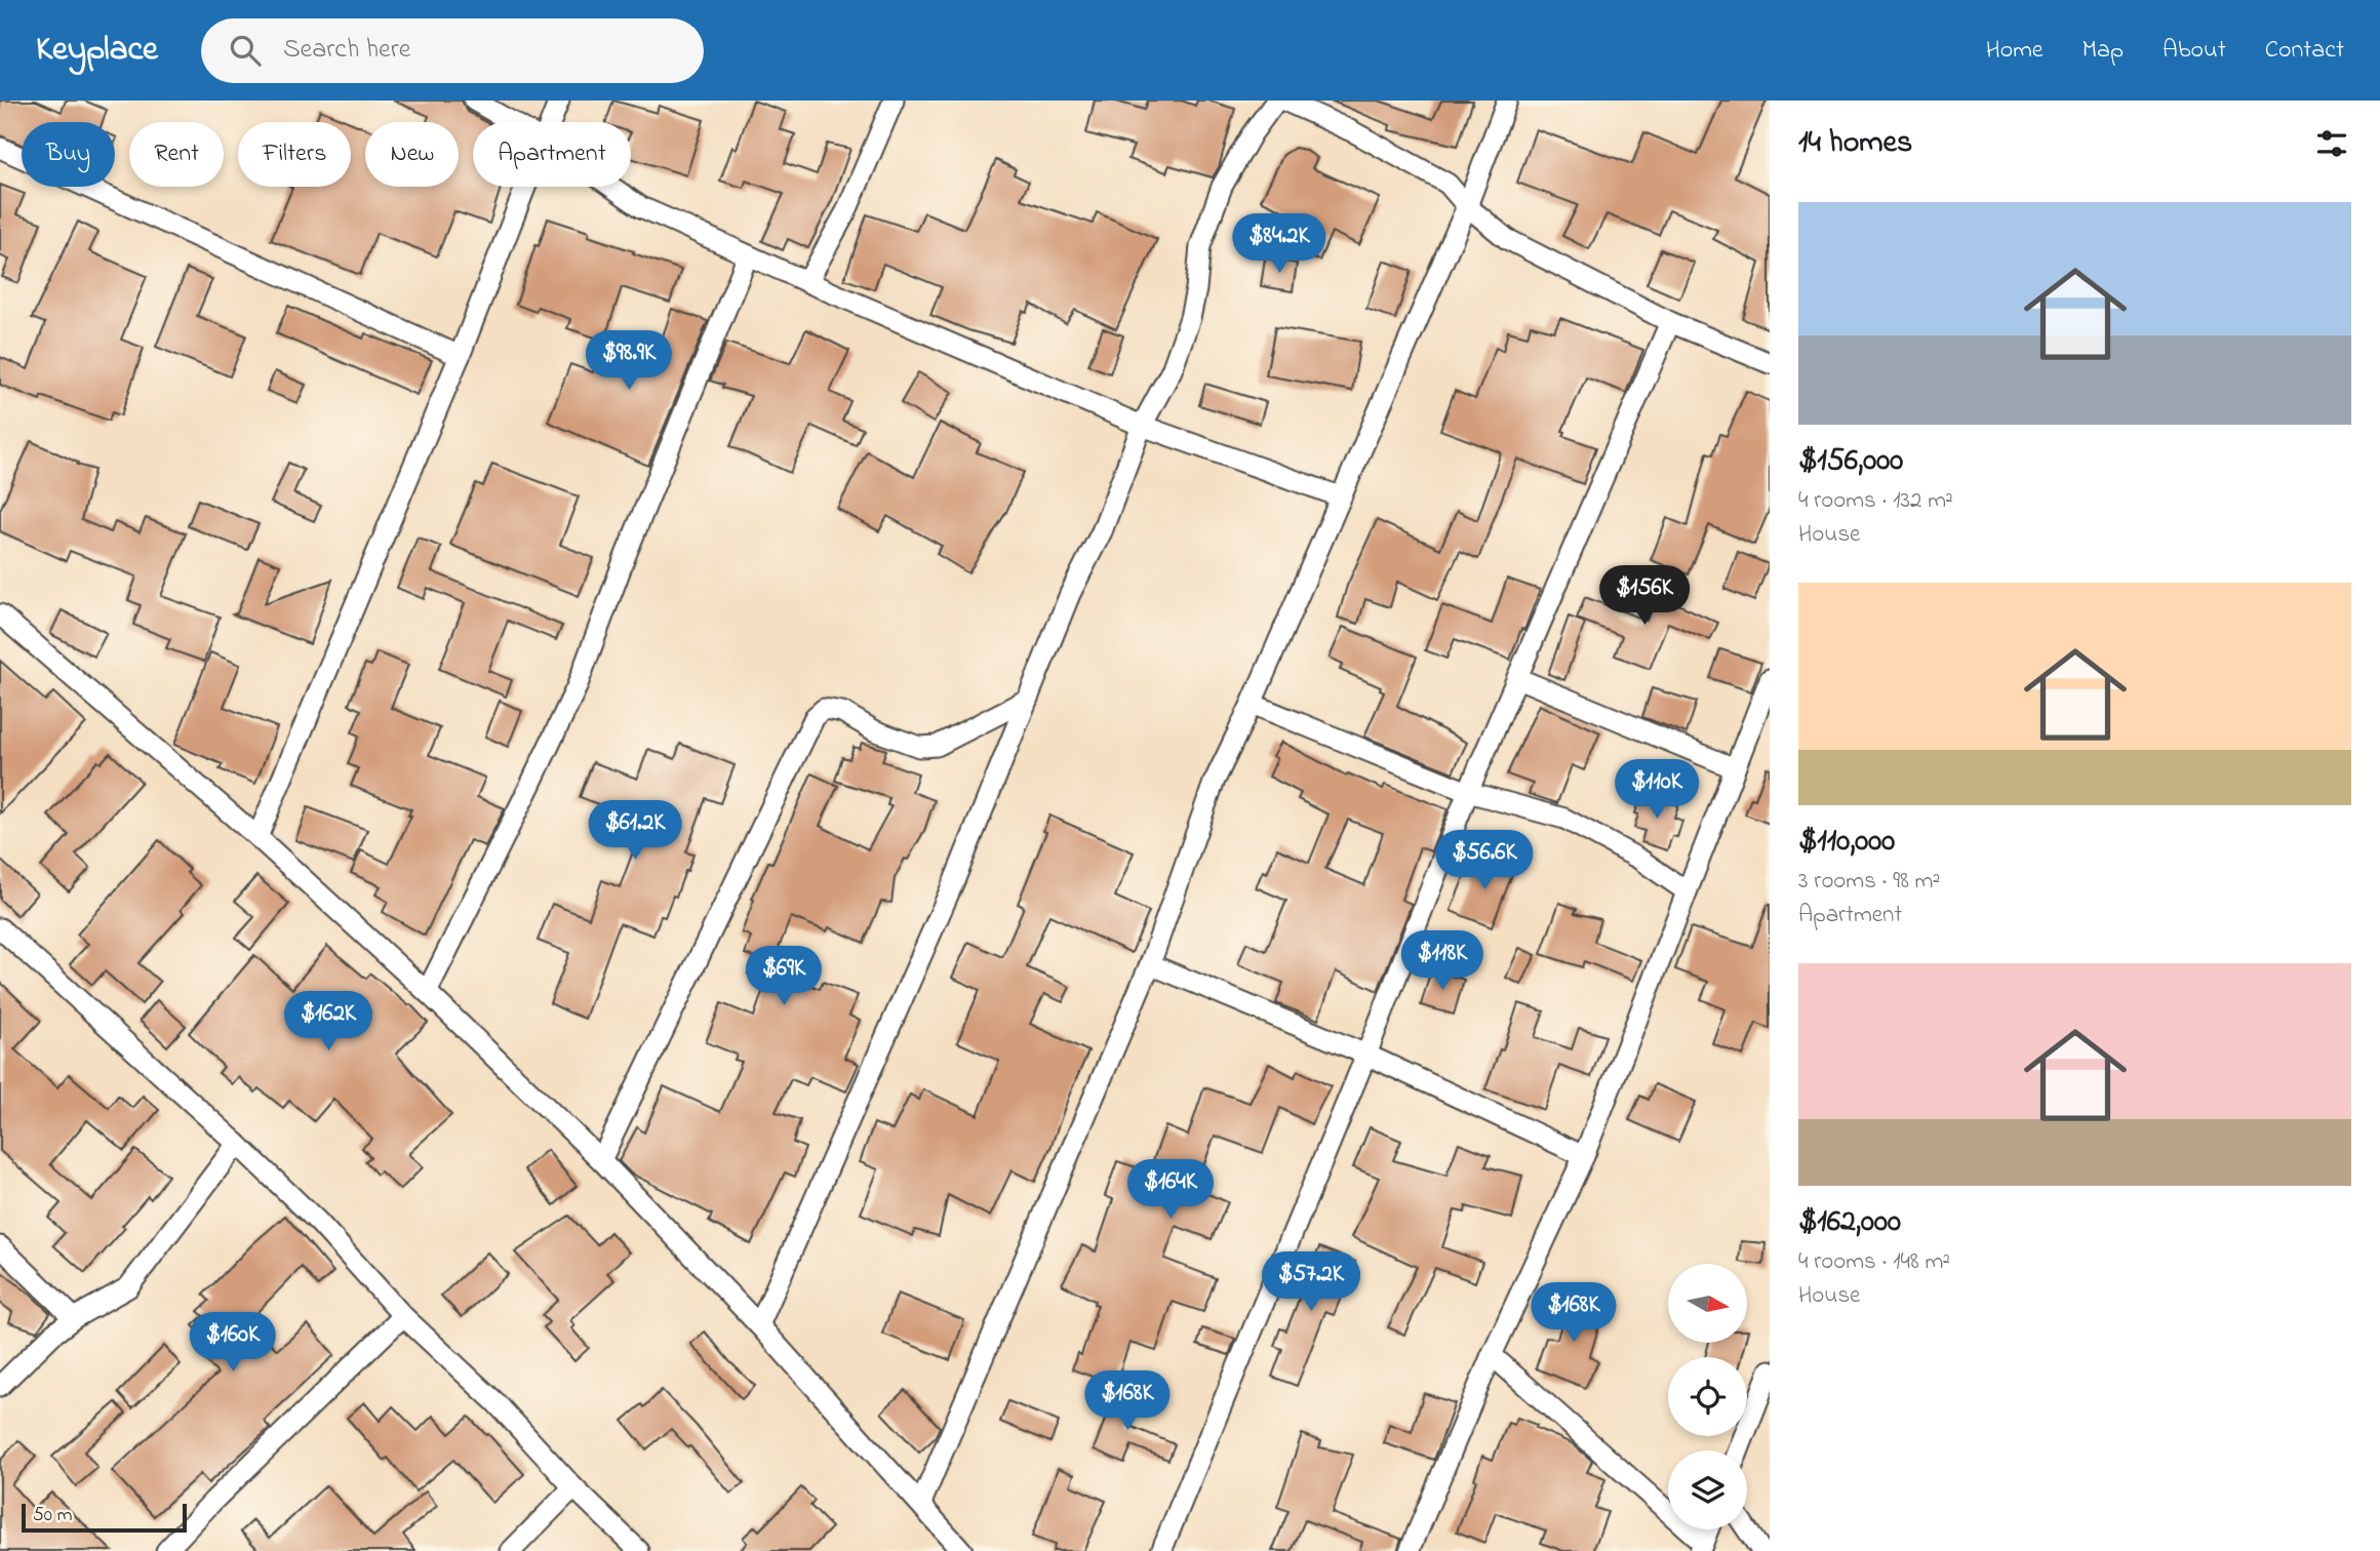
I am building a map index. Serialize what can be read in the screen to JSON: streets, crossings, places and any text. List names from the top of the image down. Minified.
{"scale_bar":"50 m","north":"right","page":{"header":"Keyplace","search":"Search here","nav":["Home","Map","About","Contact"],"heading":"14 homes","chip":["Buy","Rent","Filters","New","Apartment"],"list":[{"name":"$156,000","note":"4 rooms · 132 m² · House"},{"name":"$110,000","note":"3 rooms · 98 m² · Apartment"},{"name":"$162,000","note":"4 rooms · 148 m² · House"}],"price":["$84.2K","$98.9K","$156K","$110K","$61.2K","$56.6K","$118K","$69K","$162K","$164K","$57.2K","$168K","$160K","$168K"],"scale":"50 m"}}
